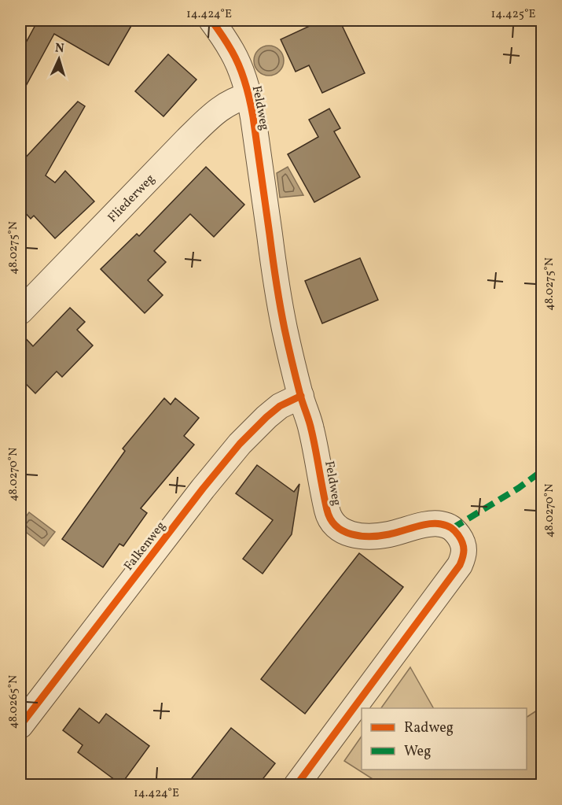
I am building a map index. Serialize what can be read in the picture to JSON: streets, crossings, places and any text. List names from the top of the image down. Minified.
{"streets":{"street":["Feldweg","Fliederweg","Falkenweg"]},"crossings":[["Feldweg","Fliederweg"],["Feldweg","Falkenweg"]],"legend":["Radweg","Weg"],"north":"top","coordinates":["14.424°E","14.425°E","48.0275°N","48.0270°N","48.0265°N"]}
